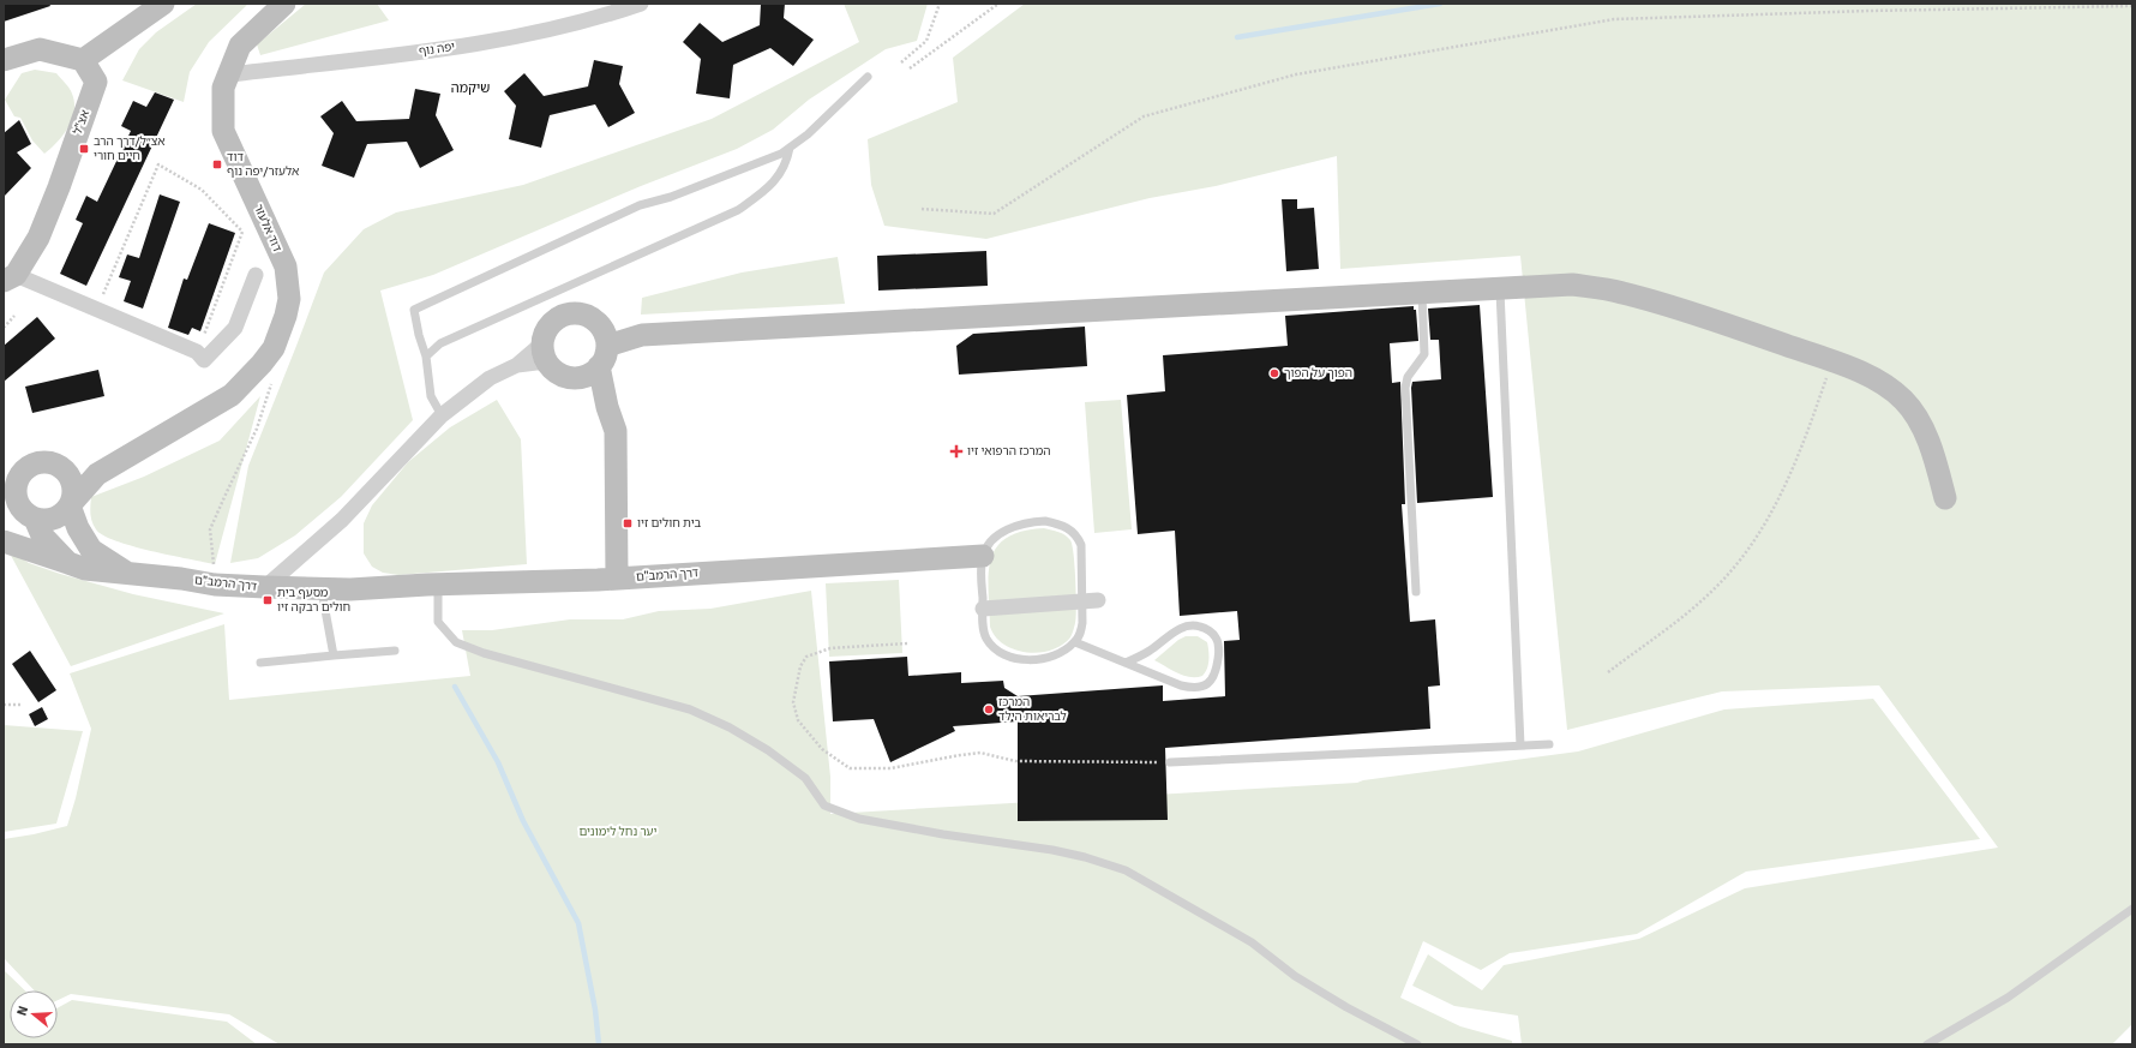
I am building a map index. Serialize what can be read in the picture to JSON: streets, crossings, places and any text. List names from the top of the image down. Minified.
{"streets":{"street":["יפה נוף","אצ\"ל","דוד אלעזר","דרך הרמב\"ם"]},"crossings":[["יפה נוף","דוד אלעזר"],["דוד אלעזר","דרך הרמב\"ם"]],"districts":["שיקמה"],"parks":["יער נחל לימונים"],"places":{"transit":["אצ״ל/דרך הרב חיים חורי","דוד אלעזר/יפה נוף","בית חולים זיו","מסעף בית חולים רבקה זיו"],"other":["הפוך על הפוך","המרכז לבריאות הילד"],"health":["המרכז הרפואי זיו"]},"north":"left"}
